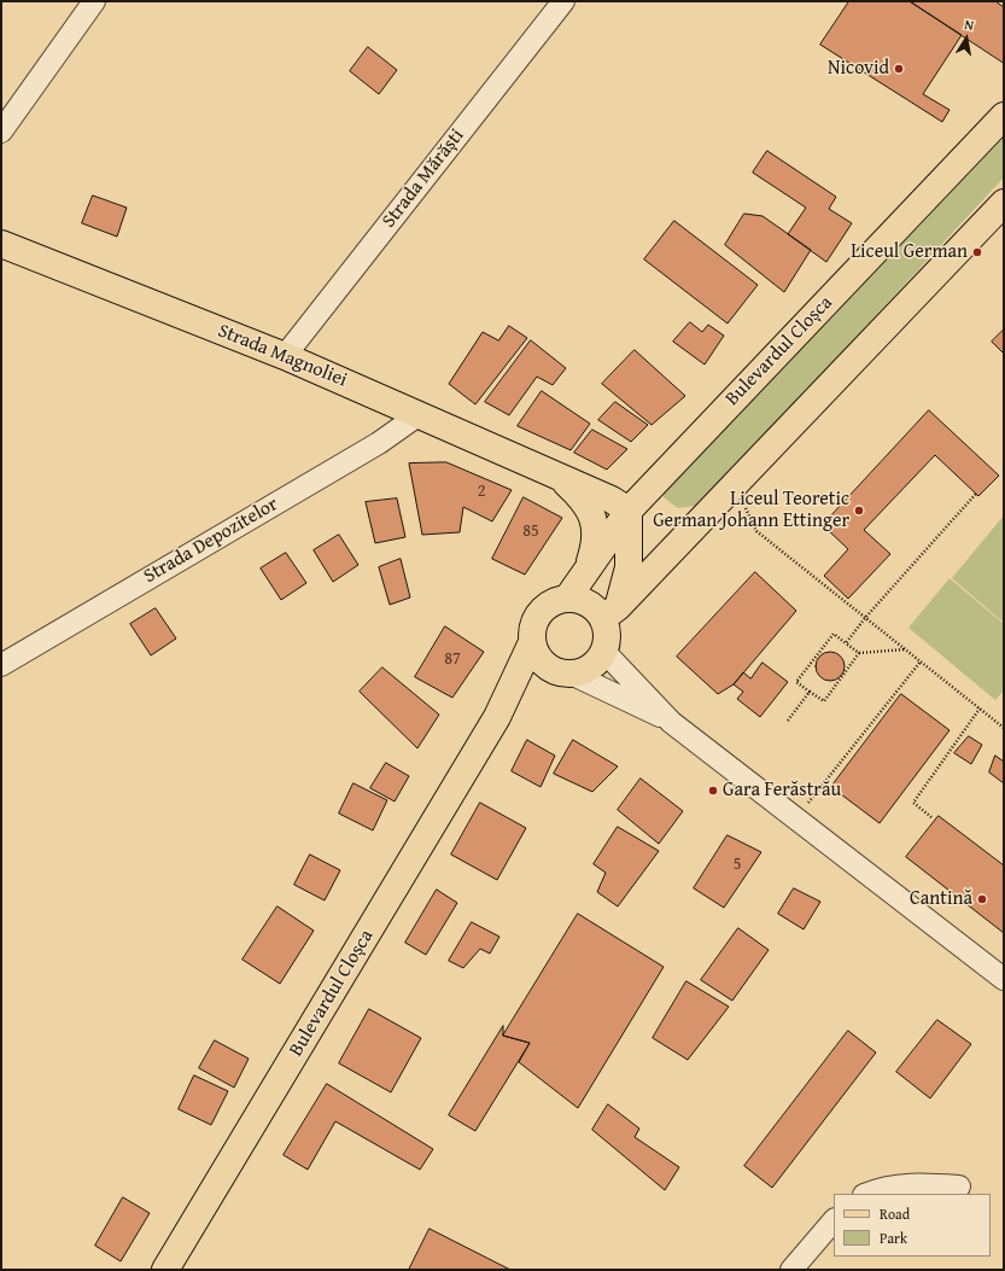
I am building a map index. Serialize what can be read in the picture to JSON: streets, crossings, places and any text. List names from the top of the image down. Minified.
{"streets":{"main road":["Bulevardul Cloșca","Strada Magnoliei"],"street":["Strada Mărăști","Strada Depozitelor"]},"crossings":[["Strada Mărăști","Strada Magnoliei"],["Bulevardul Cloșca","Strada Magnoliei"],["Strada Magnoliei","Strada Depozitelor"]],"places":["Nicovid","Liceul German","Liceul Teoretic German Johann Ettinger","Gara Ferăstrău","Cantină"],"house_numbers":["2","85","87","5"],"legend":["Road","Park"],"north":"top"}
